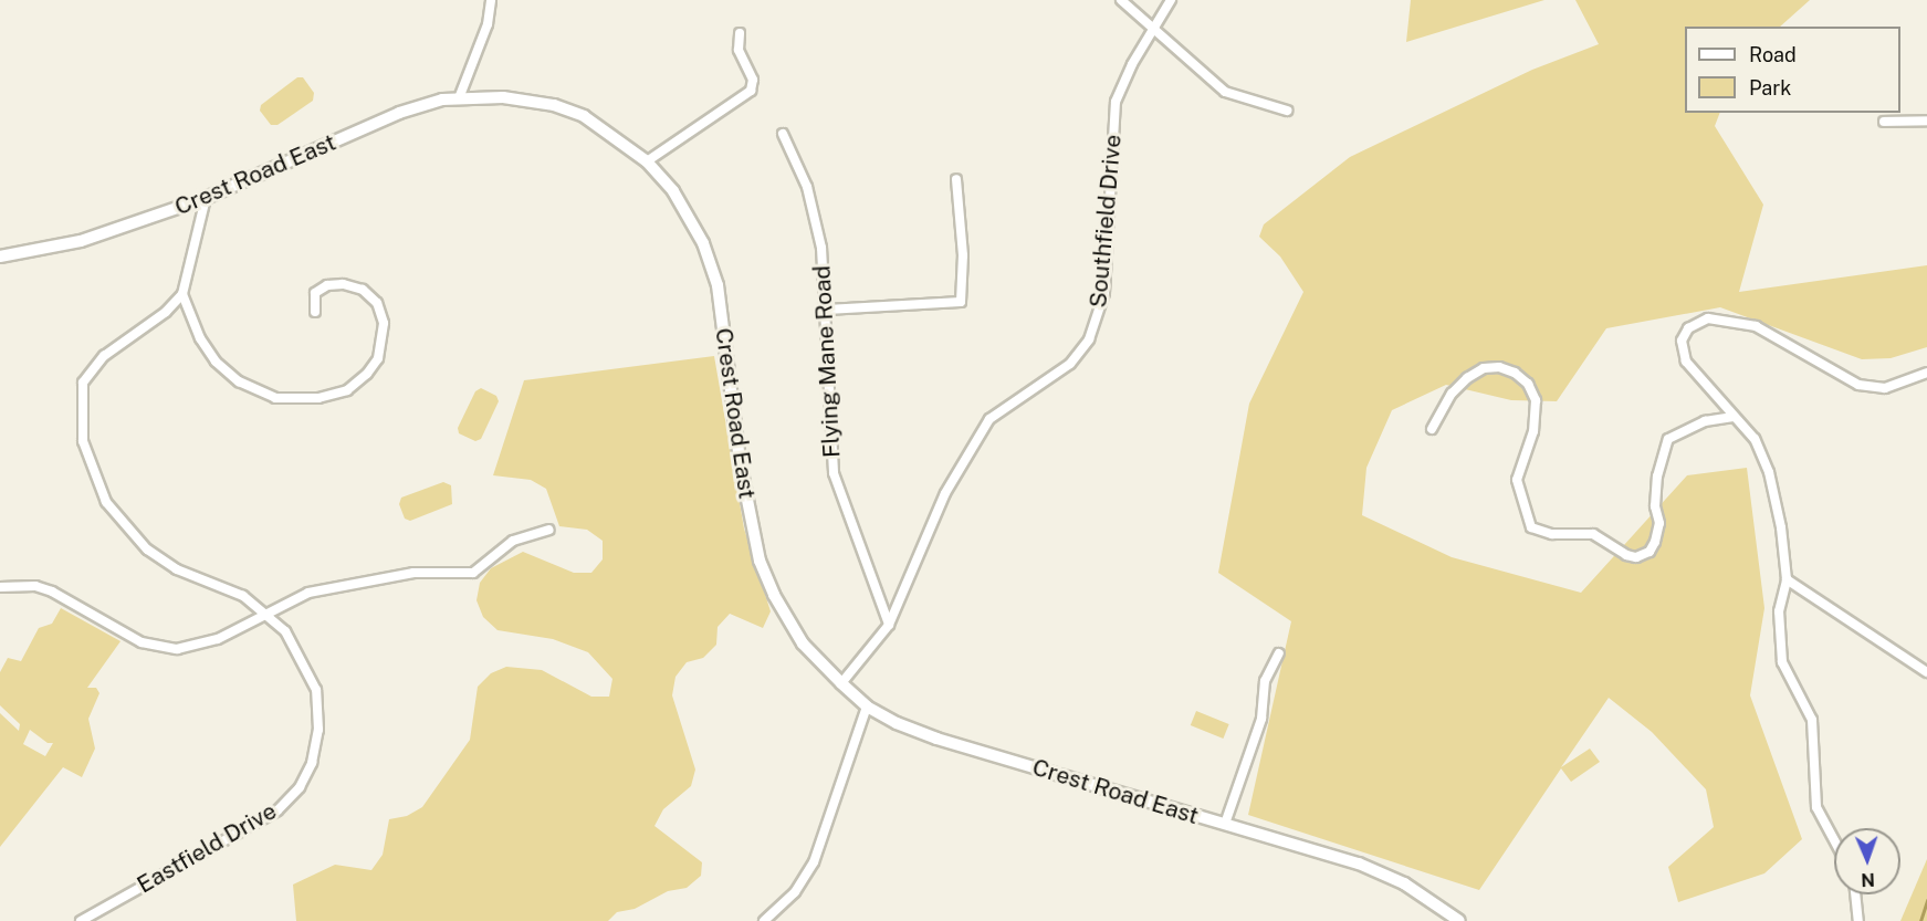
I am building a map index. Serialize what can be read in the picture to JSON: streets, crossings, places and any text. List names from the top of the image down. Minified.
{"streets":{"street":["Crest Road East","Southfield Drive","Flying Mane Road","Eastfield Drive"]},"crossings":[["Crest Road East","Southfield Drive"],["Southfield Drive","Flying Mane Road"]],"legend":["Road","Park"],"north":"bottom"}
